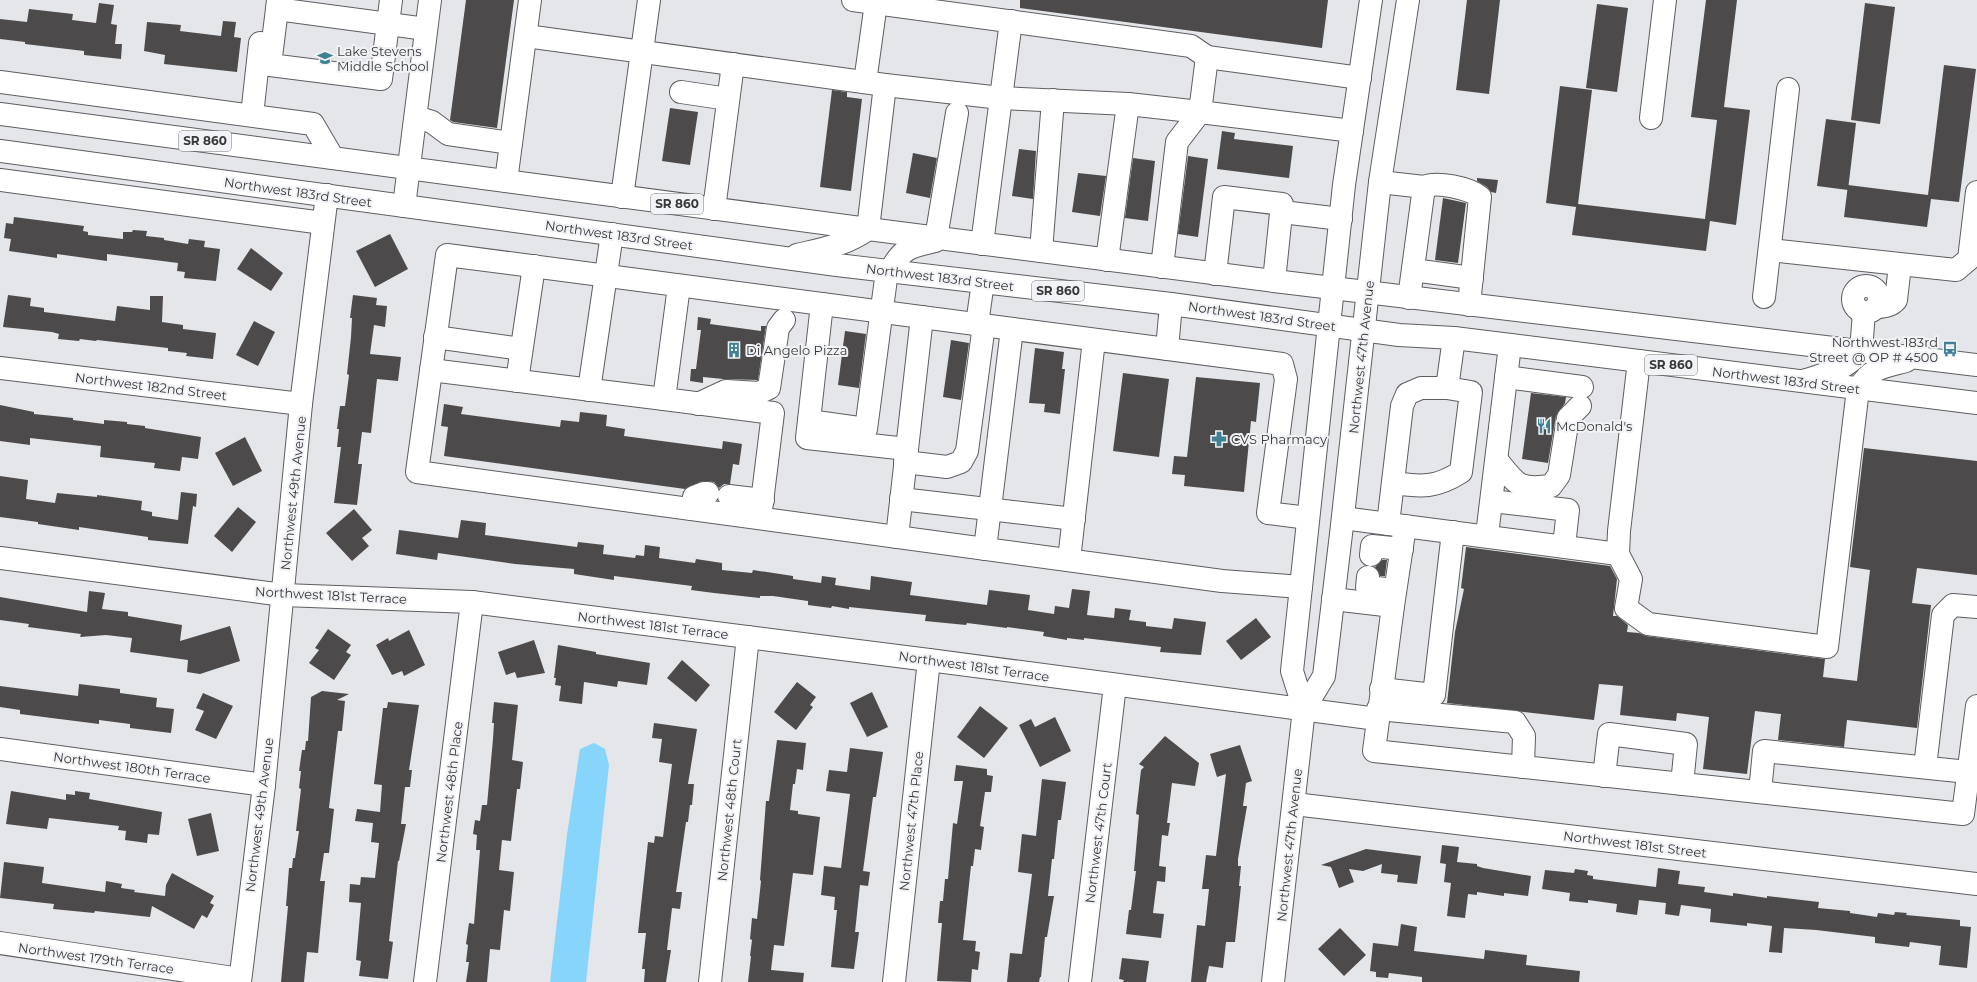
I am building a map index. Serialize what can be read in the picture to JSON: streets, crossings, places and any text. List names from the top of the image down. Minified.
{"streets":{"main road":["SR 860","Northwest 183rd Street","Northwest 47th Avenue","Northwest 182nd Street","Northwest 49th Avenue","Northwest 181st Terrace","Northwest 180th Terrace","Northwest 48th Place","Northwest 48th Court","Northwest 47th Place","Northwest 47th Court","Northwest 181st Street","Northwest 179th Terrace"]},"crossings":[["SR 860","Northwest 47th Avenue"],["Northwest 183rd Street","Northwest 47th Avenue"],["Northwest 183rd Street","Northwest 49th Avenue"],["Northwest 47th Avenue","Northwest 181st Terrace"],["Northwest 47th Avenue","Northwest 181st Street"],["Northwest 182nd Street","Northwest 49th Avenue"],["Northwest 49th Avenue","Northwest 181st Terrace"],["Northwest 49th Avenue","Northwest 180th Terrace"],["Northwest 49th Avenue","Northwest 179th Terrace"],["Northwest 181st Terrace","Northwest 48th Place"],["Northwest 181st Terrace","Northwest 48th Court"],["Northwest 181st Terrace","Northwest 47th Place"],["Northwest 181st Terrace","Northwest 47th Court"]],"places":{"school or university":["Lake Stevens Middle School"],"bus stop":["Northwest 183rd Street @ OP # 4500"],"building":["Di Angelo Pizza"],"restaurant":["McDonald's"],"pharmacy":["CVS Pharmacy"]}}
